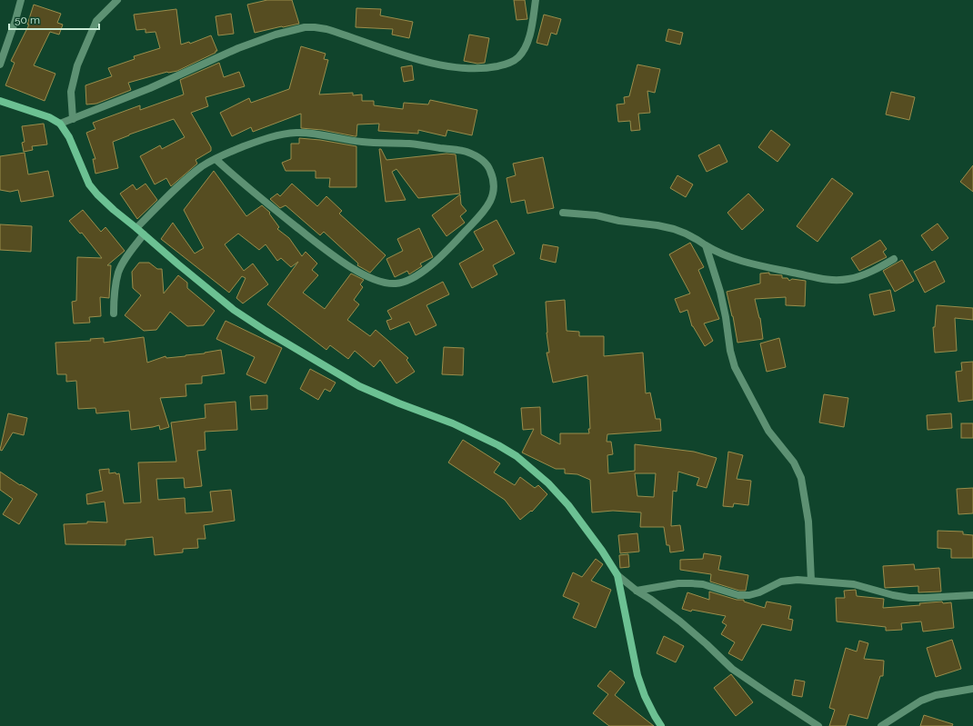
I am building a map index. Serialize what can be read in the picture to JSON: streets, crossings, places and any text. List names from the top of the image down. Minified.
{"scale_bar":"50 m"}
